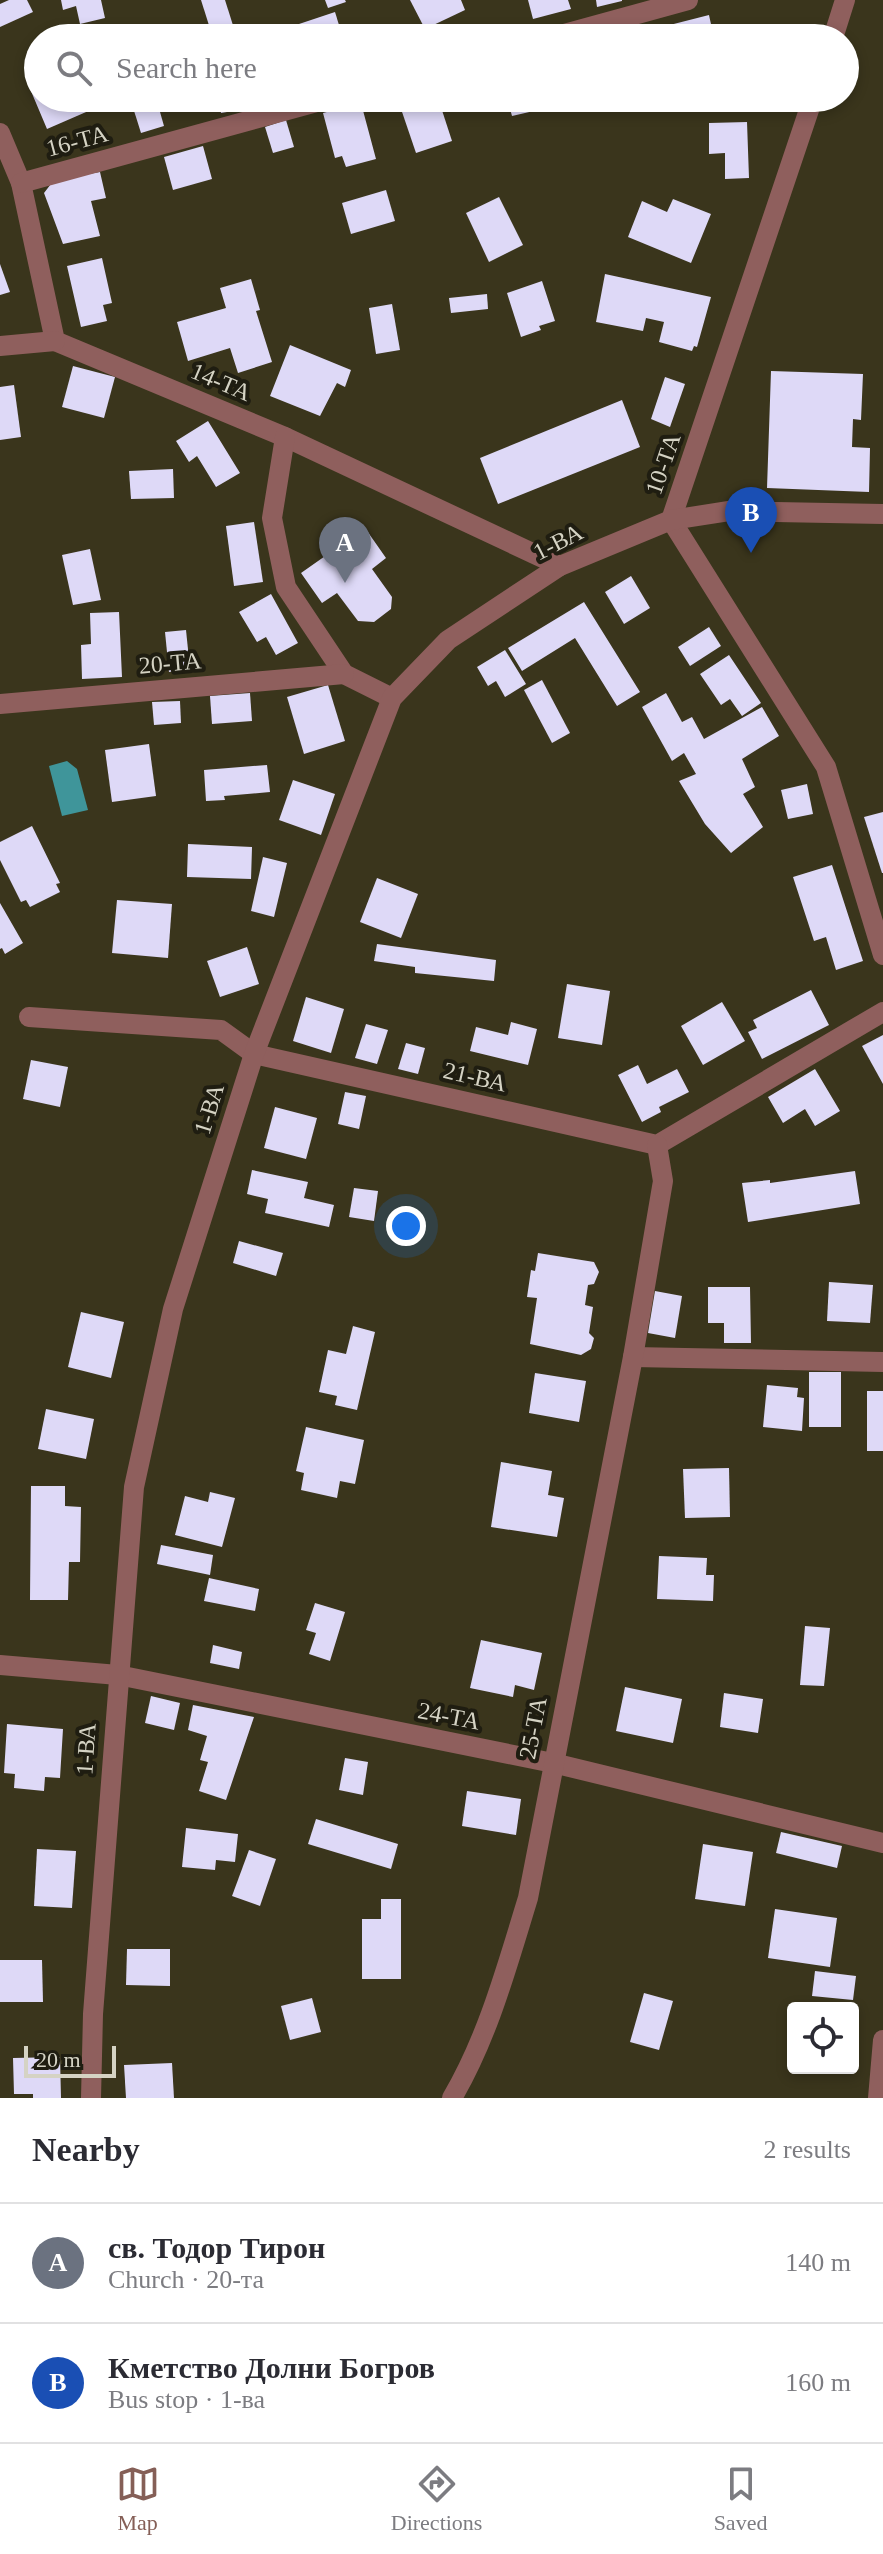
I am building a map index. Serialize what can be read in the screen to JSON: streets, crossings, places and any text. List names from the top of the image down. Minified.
{"streets":{"street":["16-ТА","14-ТА","10-ТА","1-ВА","20-ТА","21-ВА","24-ТА","25-ТА"]},"crossings":[["14-ТА","1-ВА"],["10-ТА","1-ВА"],["1-ВА","21-ВА"],["1-ВА","24-ТА"],["21-ВА","25-ТА"],["24-ТА","25-ТА"]],"scale_bar":"20 m","page":{"search":"Search here","pins":["B","A"],"scale":"20 m","heading":["Nearby","2 results"],"list":[{"mark":"A","name":"св. Тодор Тирон","note":"Church · 20-та","value":"140 m"},{"mark":"B","name":"Кметство Долни Богров","note":"Bus stop · 1-ва","value":"160 m"}],"nav":["Map","Directions","Saved"]}}
